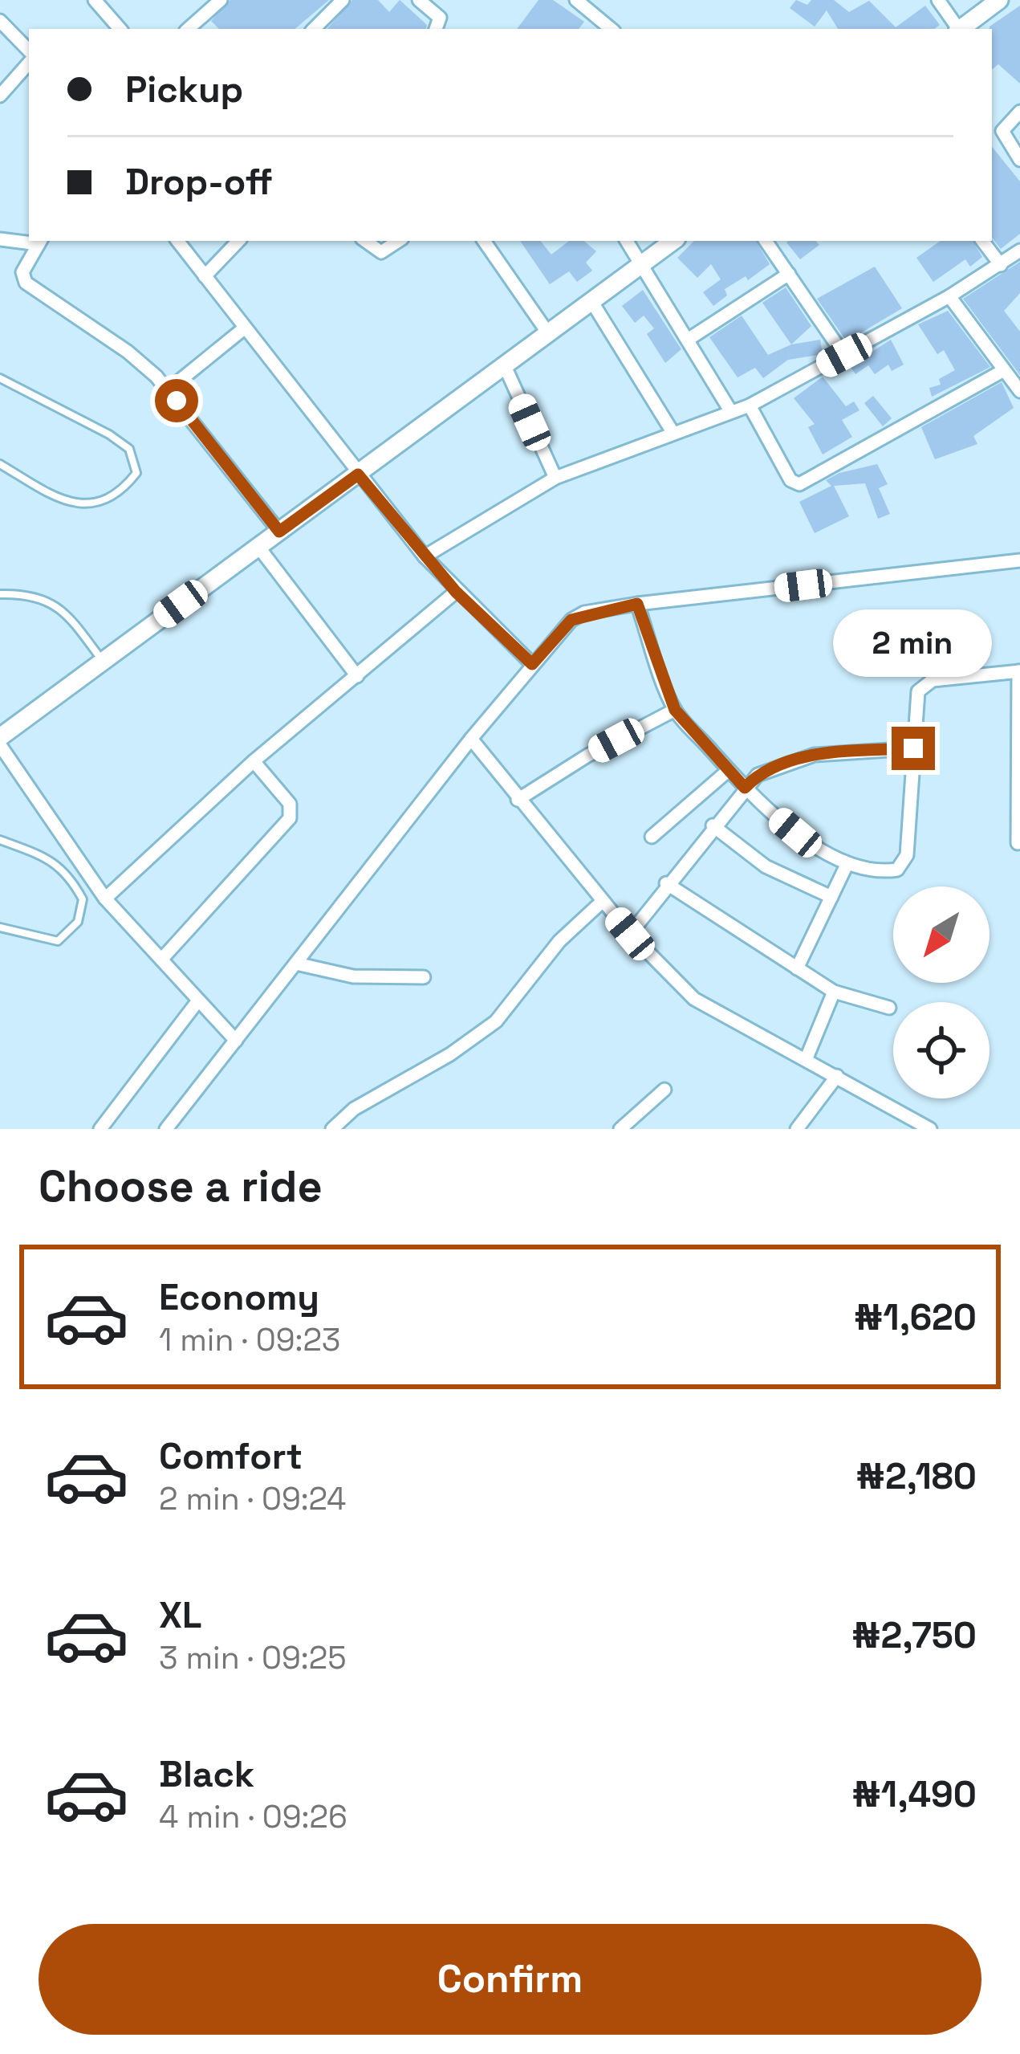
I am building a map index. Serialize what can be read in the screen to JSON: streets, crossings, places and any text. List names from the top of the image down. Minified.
{"north":"bottom left","page":{"banner":["Pickup","Drop-off"],"bubble":"2 min","heading":"Choose a ride","list":[{"name":"Economy","note":"1 min · 09:23","value":"₦1,620"},{"name":"Comfort","note":"2 min · 09:24","value":"₦2,180"},{"name":"XL","note":"3 min · 09:25","value":"₦2,750"},{"name":"Black","note":"4 min · 09:26","value":"₦1,490"}],"buttons":"Confirm"}}
